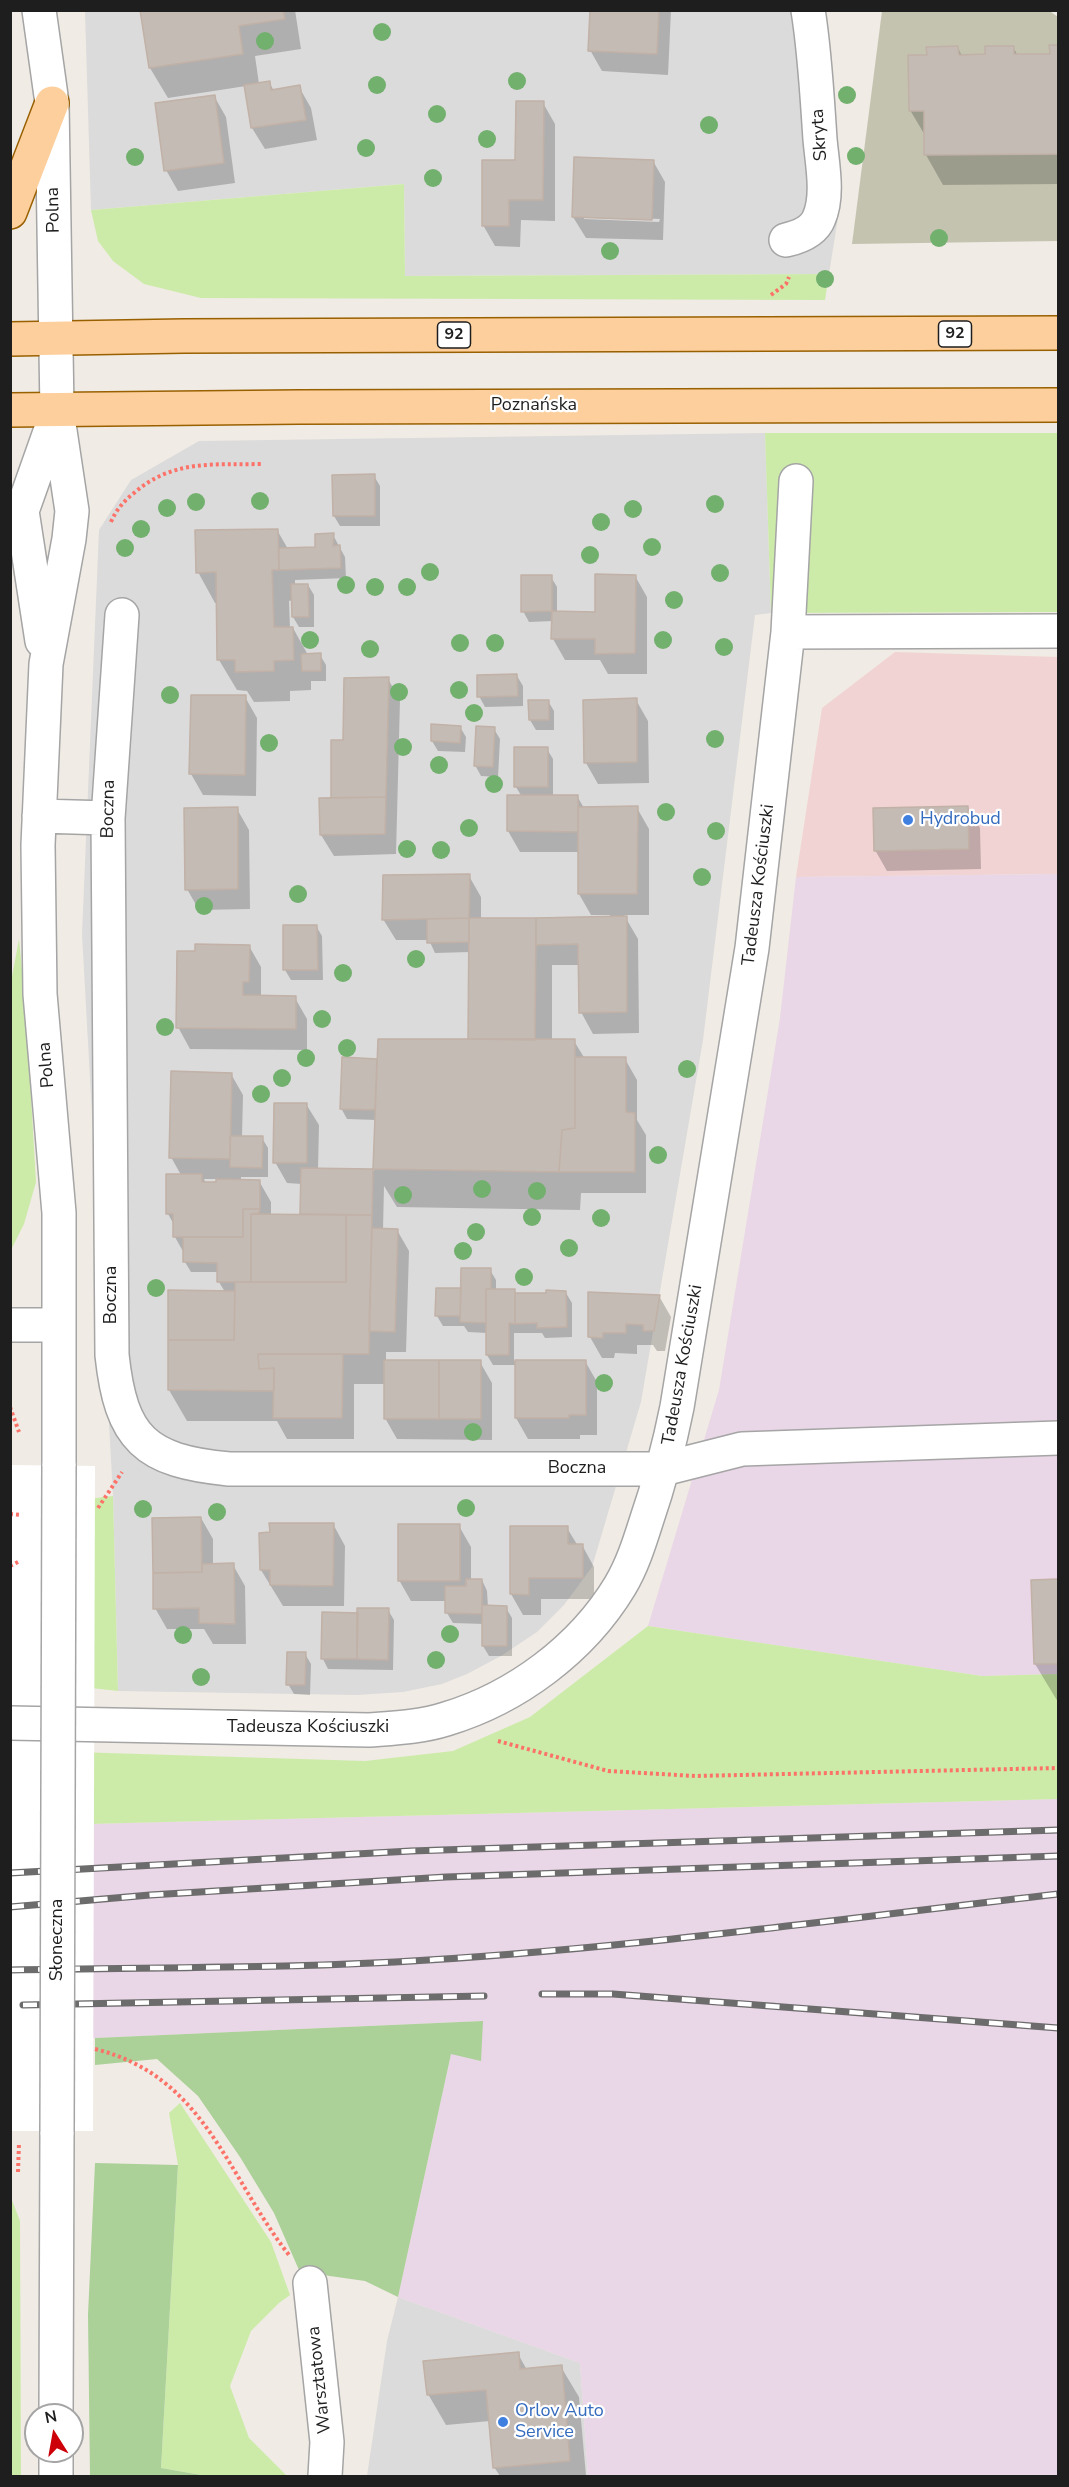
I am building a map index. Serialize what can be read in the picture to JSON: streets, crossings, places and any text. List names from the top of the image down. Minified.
{"streets":{"main road":["92","Poznańska"],"street":["Skryta","Polna","Boczna","Tadeusza Kościuszki","Słoneczna","Warsztatowa"]},"crossings":[["Polna","92"],["Polna","Poznańska"],["Polna","Słoneczna"],["Boczna","Tadeusza Kościuszki"]],"places":["Hydrobud","Orlov Auto Service"],"north":"top"}
